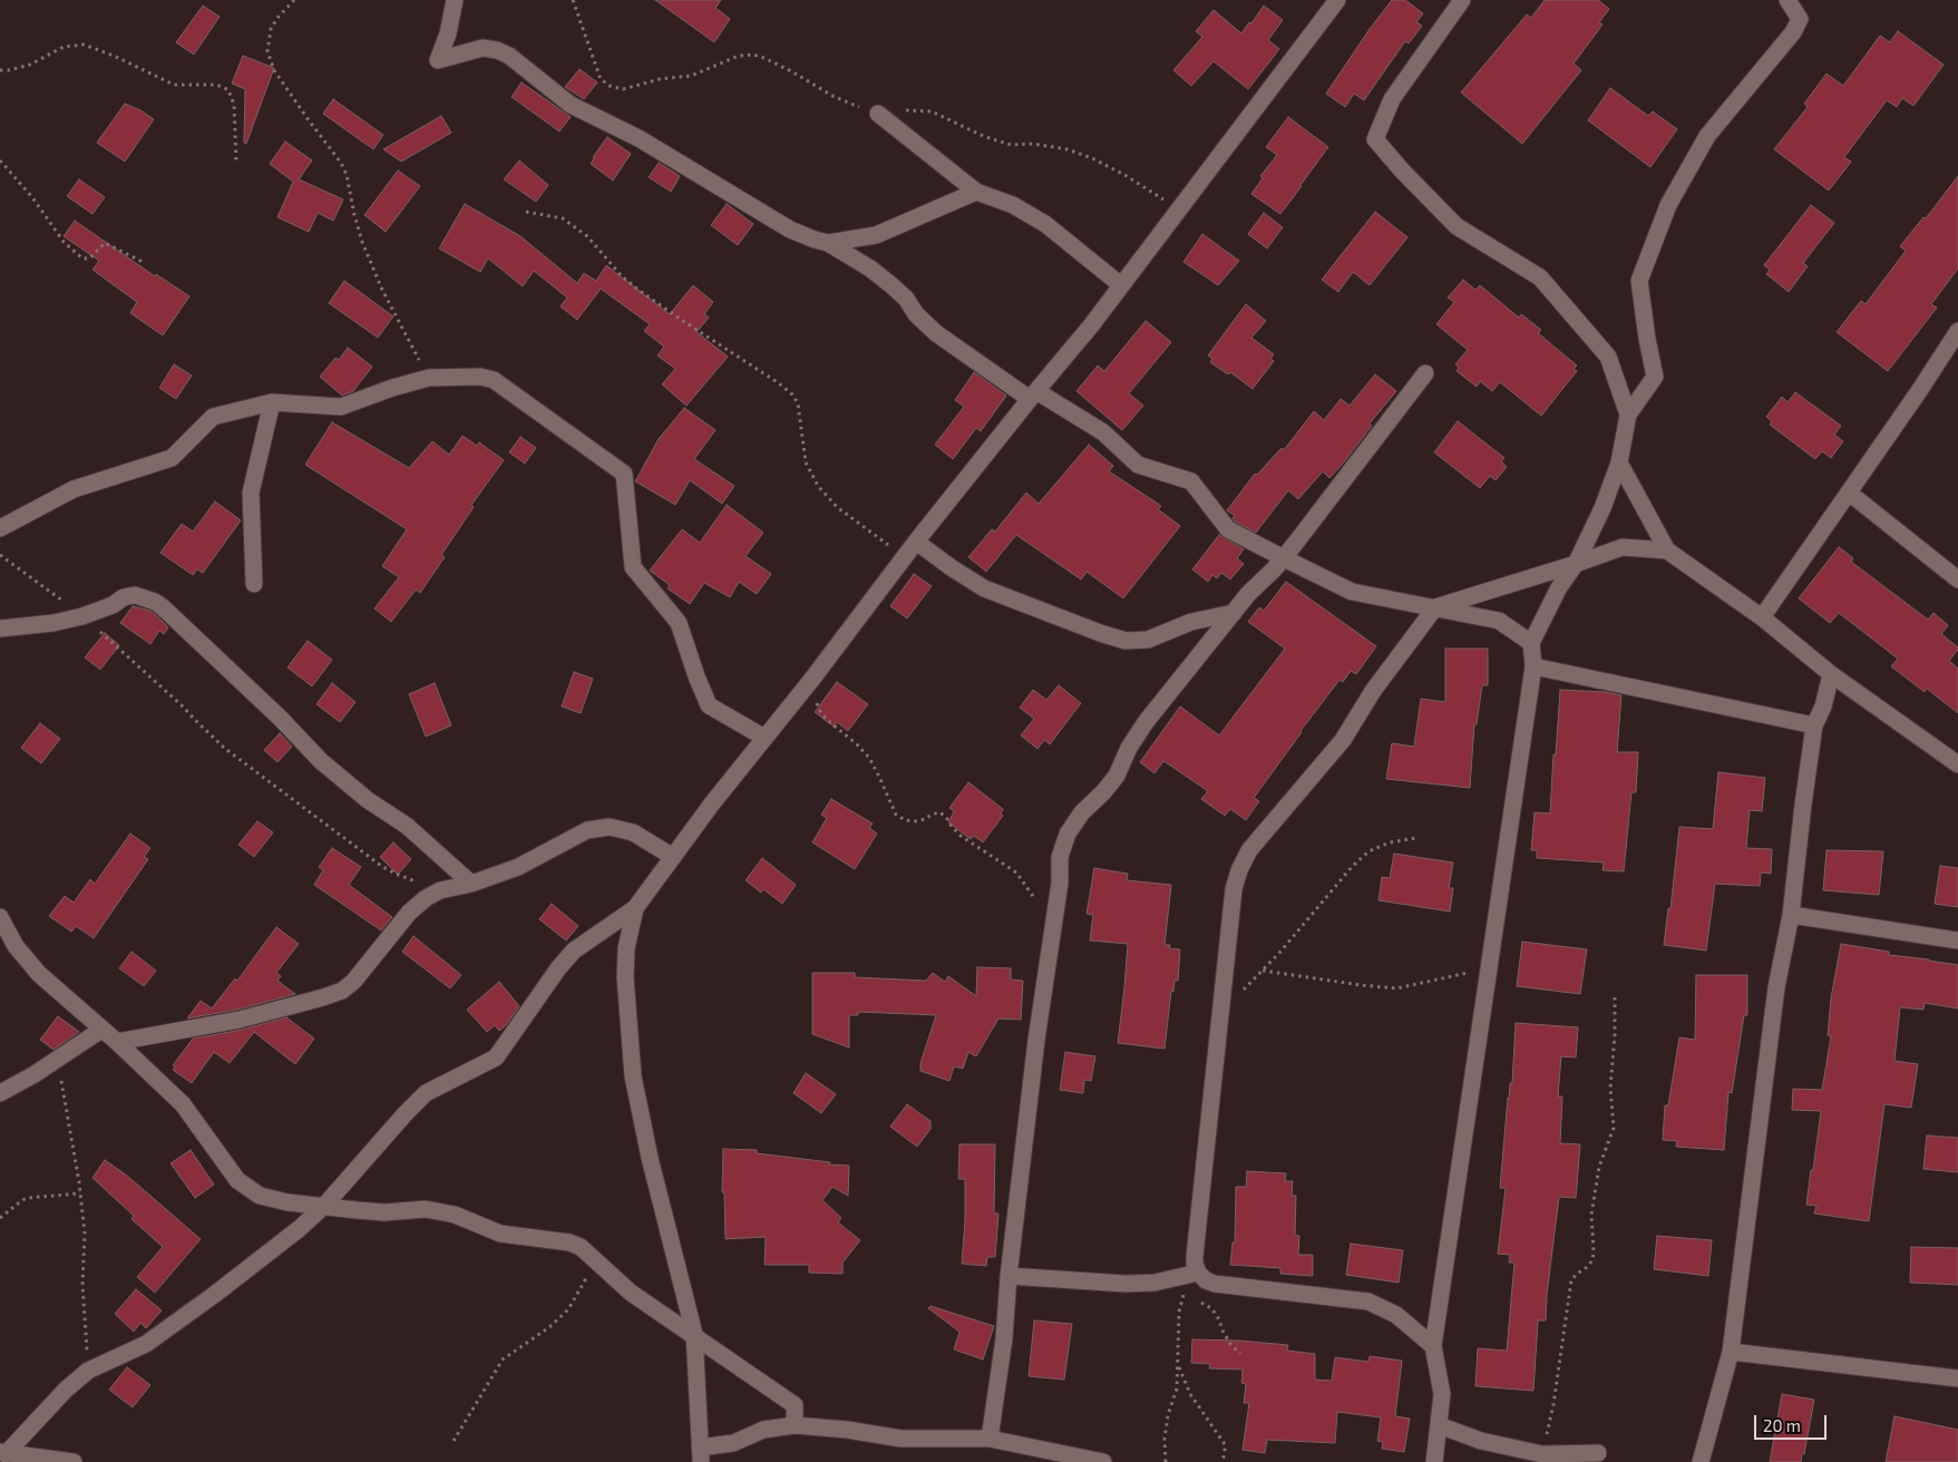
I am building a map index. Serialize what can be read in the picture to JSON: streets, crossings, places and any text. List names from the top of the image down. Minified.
{"scale_bar":"20 m"}
